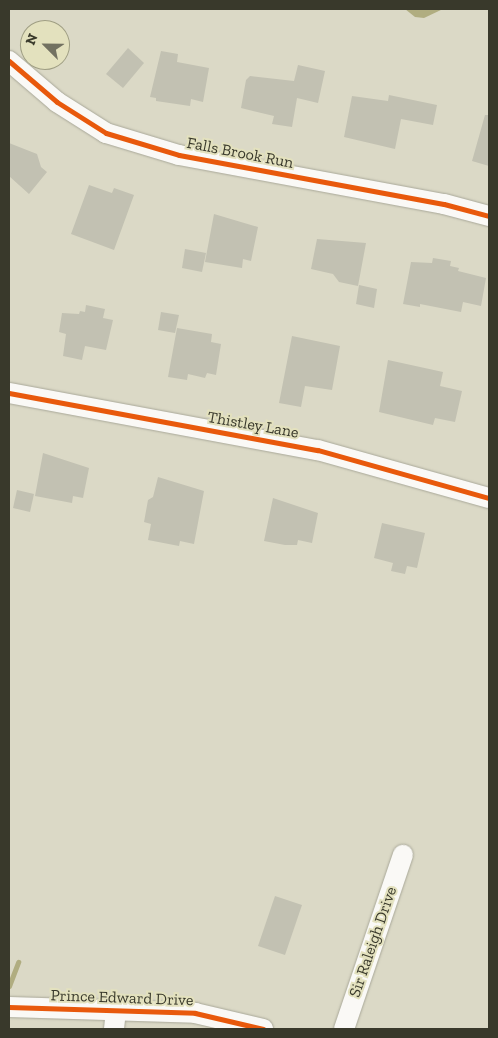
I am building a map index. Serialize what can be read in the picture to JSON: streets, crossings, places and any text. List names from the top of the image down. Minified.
{"streets":{"street":["Falls Brook Run","Thistley Lane","Sir Raleigh Drive","Prince Edward Drive"]},"north":"top left"}
